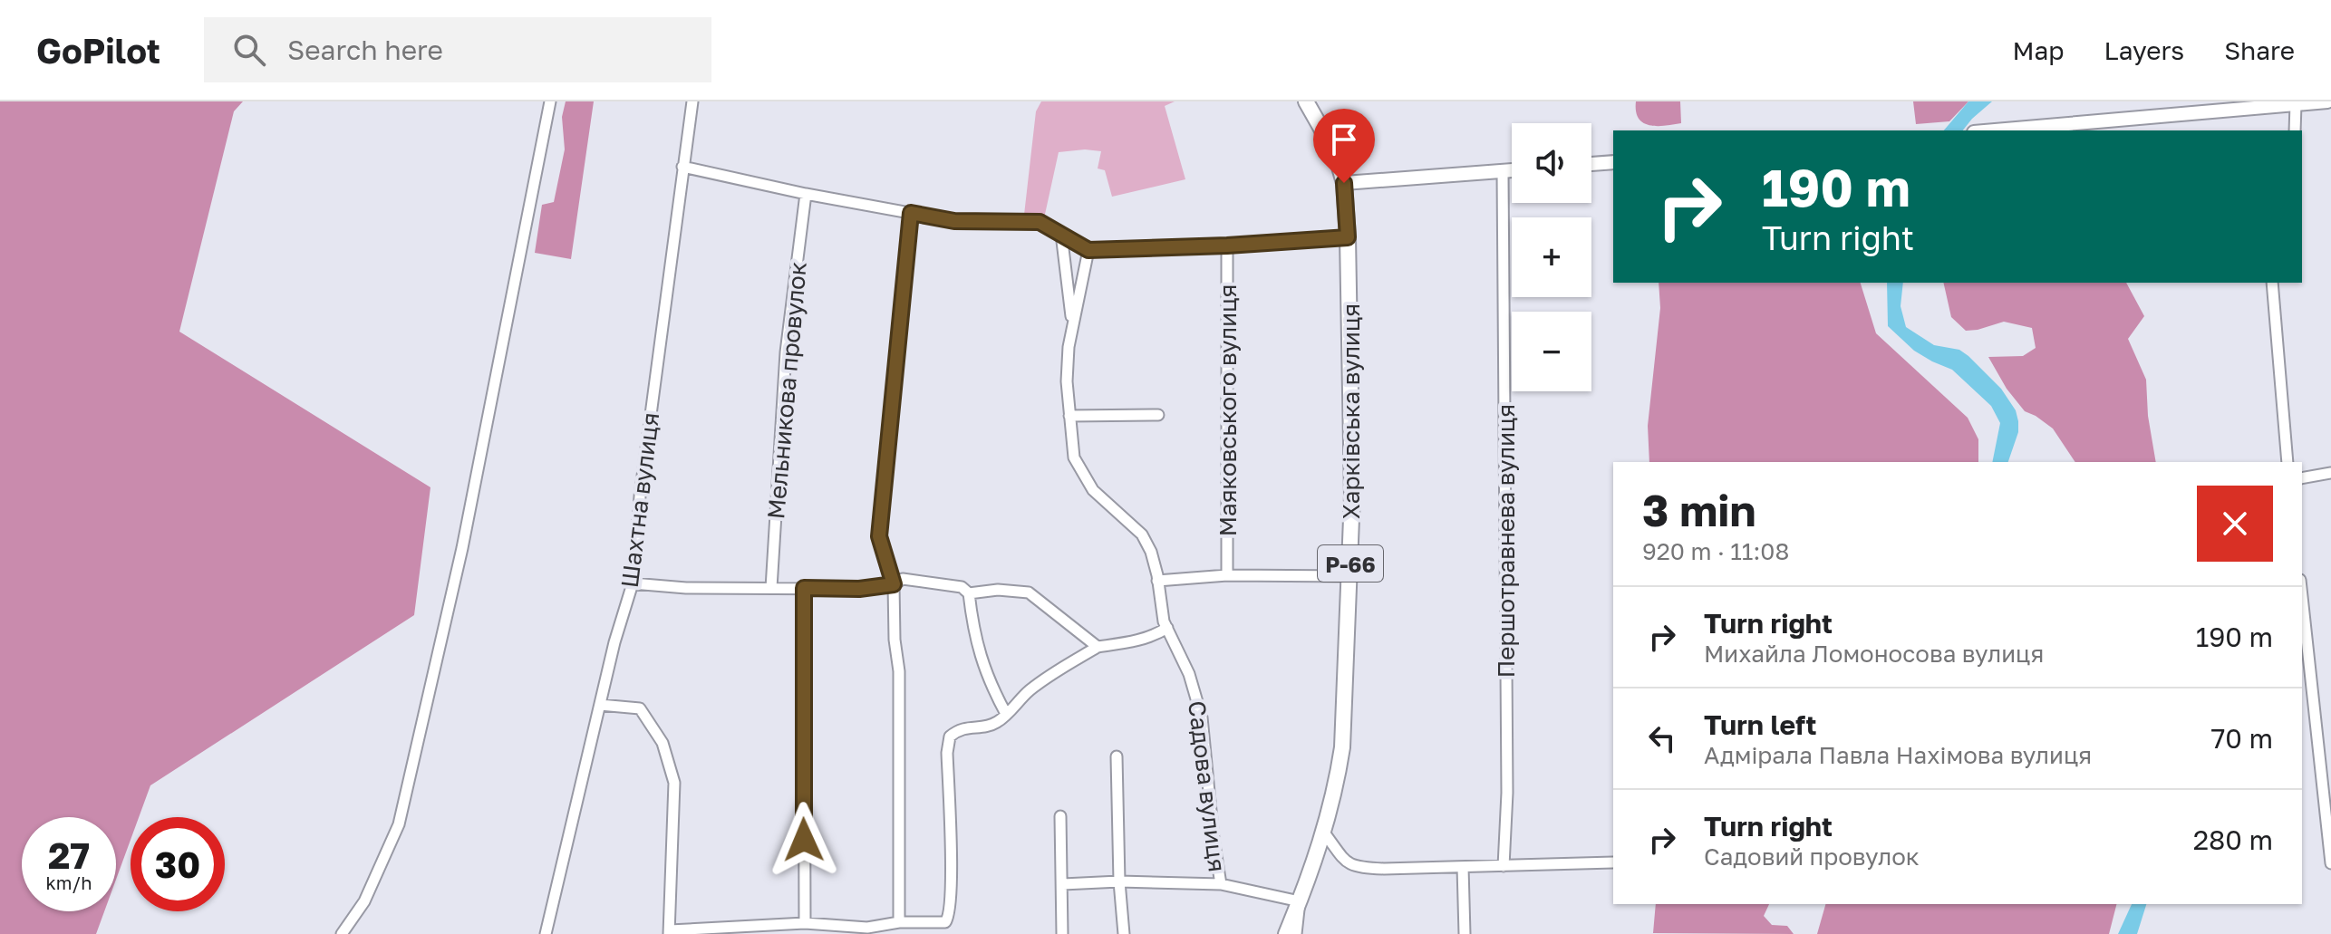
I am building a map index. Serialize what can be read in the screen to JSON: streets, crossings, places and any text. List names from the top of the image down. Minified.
{"streets":{"main road":["Харківська вулиця","Р-66"],"street":["Мельникова провулок","Маяковського вулиця","Шахтна вулиця","Першотравнева вулиця","Садова вулиця"]},"crossings":[["Харківська вулиця","Р-66"]],"page":{"header":"GoPilot","search":"Search here","nav":["Map","Layers","Share"],"map_buttons":["+","−"],"turn":["190 m","Turn right"],"heading":["3 min","920 m · 11:08"],"list":[{"name":"Turn right","note":"Михайла Ломоносова вулиця","value":"190 m"},{"name":"Turn left","note":"Адмірала Павла Нахімова вулиця","value":"70 m"},{"name":"Turn right","note":"Садовий провулок","value":"280 m"}],"speed":"27 km/h","limit":"30"}}
